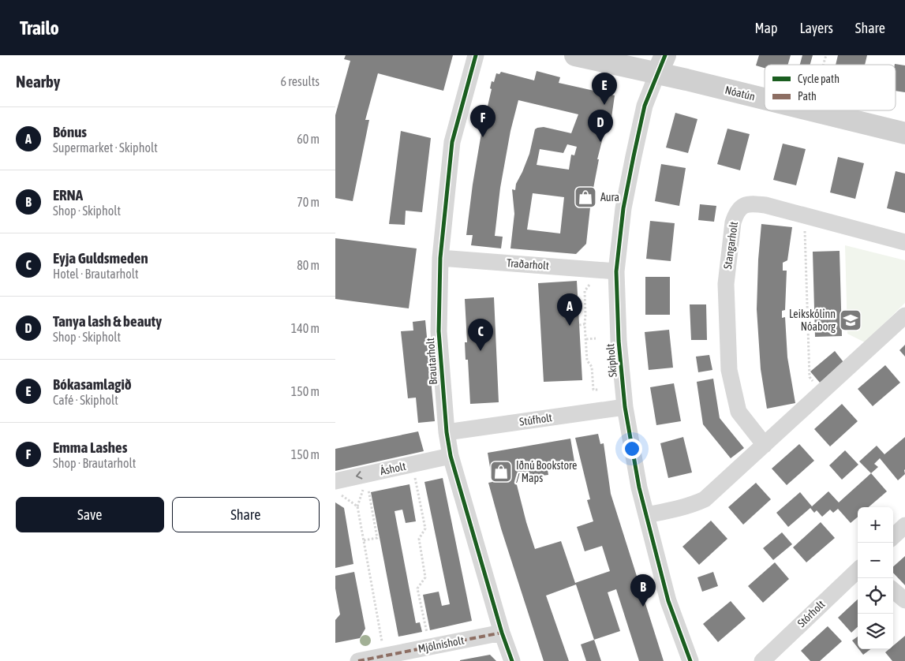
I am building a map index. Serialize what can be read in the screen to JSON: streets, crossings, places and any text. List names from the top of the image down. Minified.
{"streets":{"street":["Nóatún","Stangarholt","Traðarholt","Skipholt","Brautarholt","Stúfholt","Ásholt","Stórholt","Mjölnisholt"]},"crossings":[["Nóatún","Skipholt"],["Traðarholt","Skipholt"],["Traðarholt","Brautarholt"],["Skipholt","Stúfholt"],["Brautarholt","Stúfholt"],["Brautarholt","Ásholt"],["Brautarholt","Mjölnisholt"]],"one_way":["Ásholt"],"places":{"shop":["Aura","Iðnú Bookstore / Maps"],"school or university":["Leikskólinn Nóaborg"]},"legend":["Cycle path","Path"],"page":{"header":"Trailo","nav":["Map","Layers","Share"],"heading":["Nearby","6 results"],"pins":["E","F","D","A","C","B"],"list":[{"mark":"A","name":"Bónus","note":"Supermarket · Skipholt","value":"60 m"},{"mark":"B","name":"ERNA","note":"Shop · Skipholt","value":"70 m"},{"mark":"C","name":"Eyja Guldsmeden","note":"Hotel · Brautarholt","value":"80 m"},{"mark":"D","name":"Tanya lash & beauty","note":"Shop · Skipholt","value":"140 m"},{"mark":"E","name":"Bókasamlagið","note":"Café · Skipholt","value":"150 m"},{"mark":"F","name":"Emma Lashes","note":"Shop · Brautarholt","value":"150 m"}],"buttons":["Save","Share"],"map_buttons":["+","−"]}}
